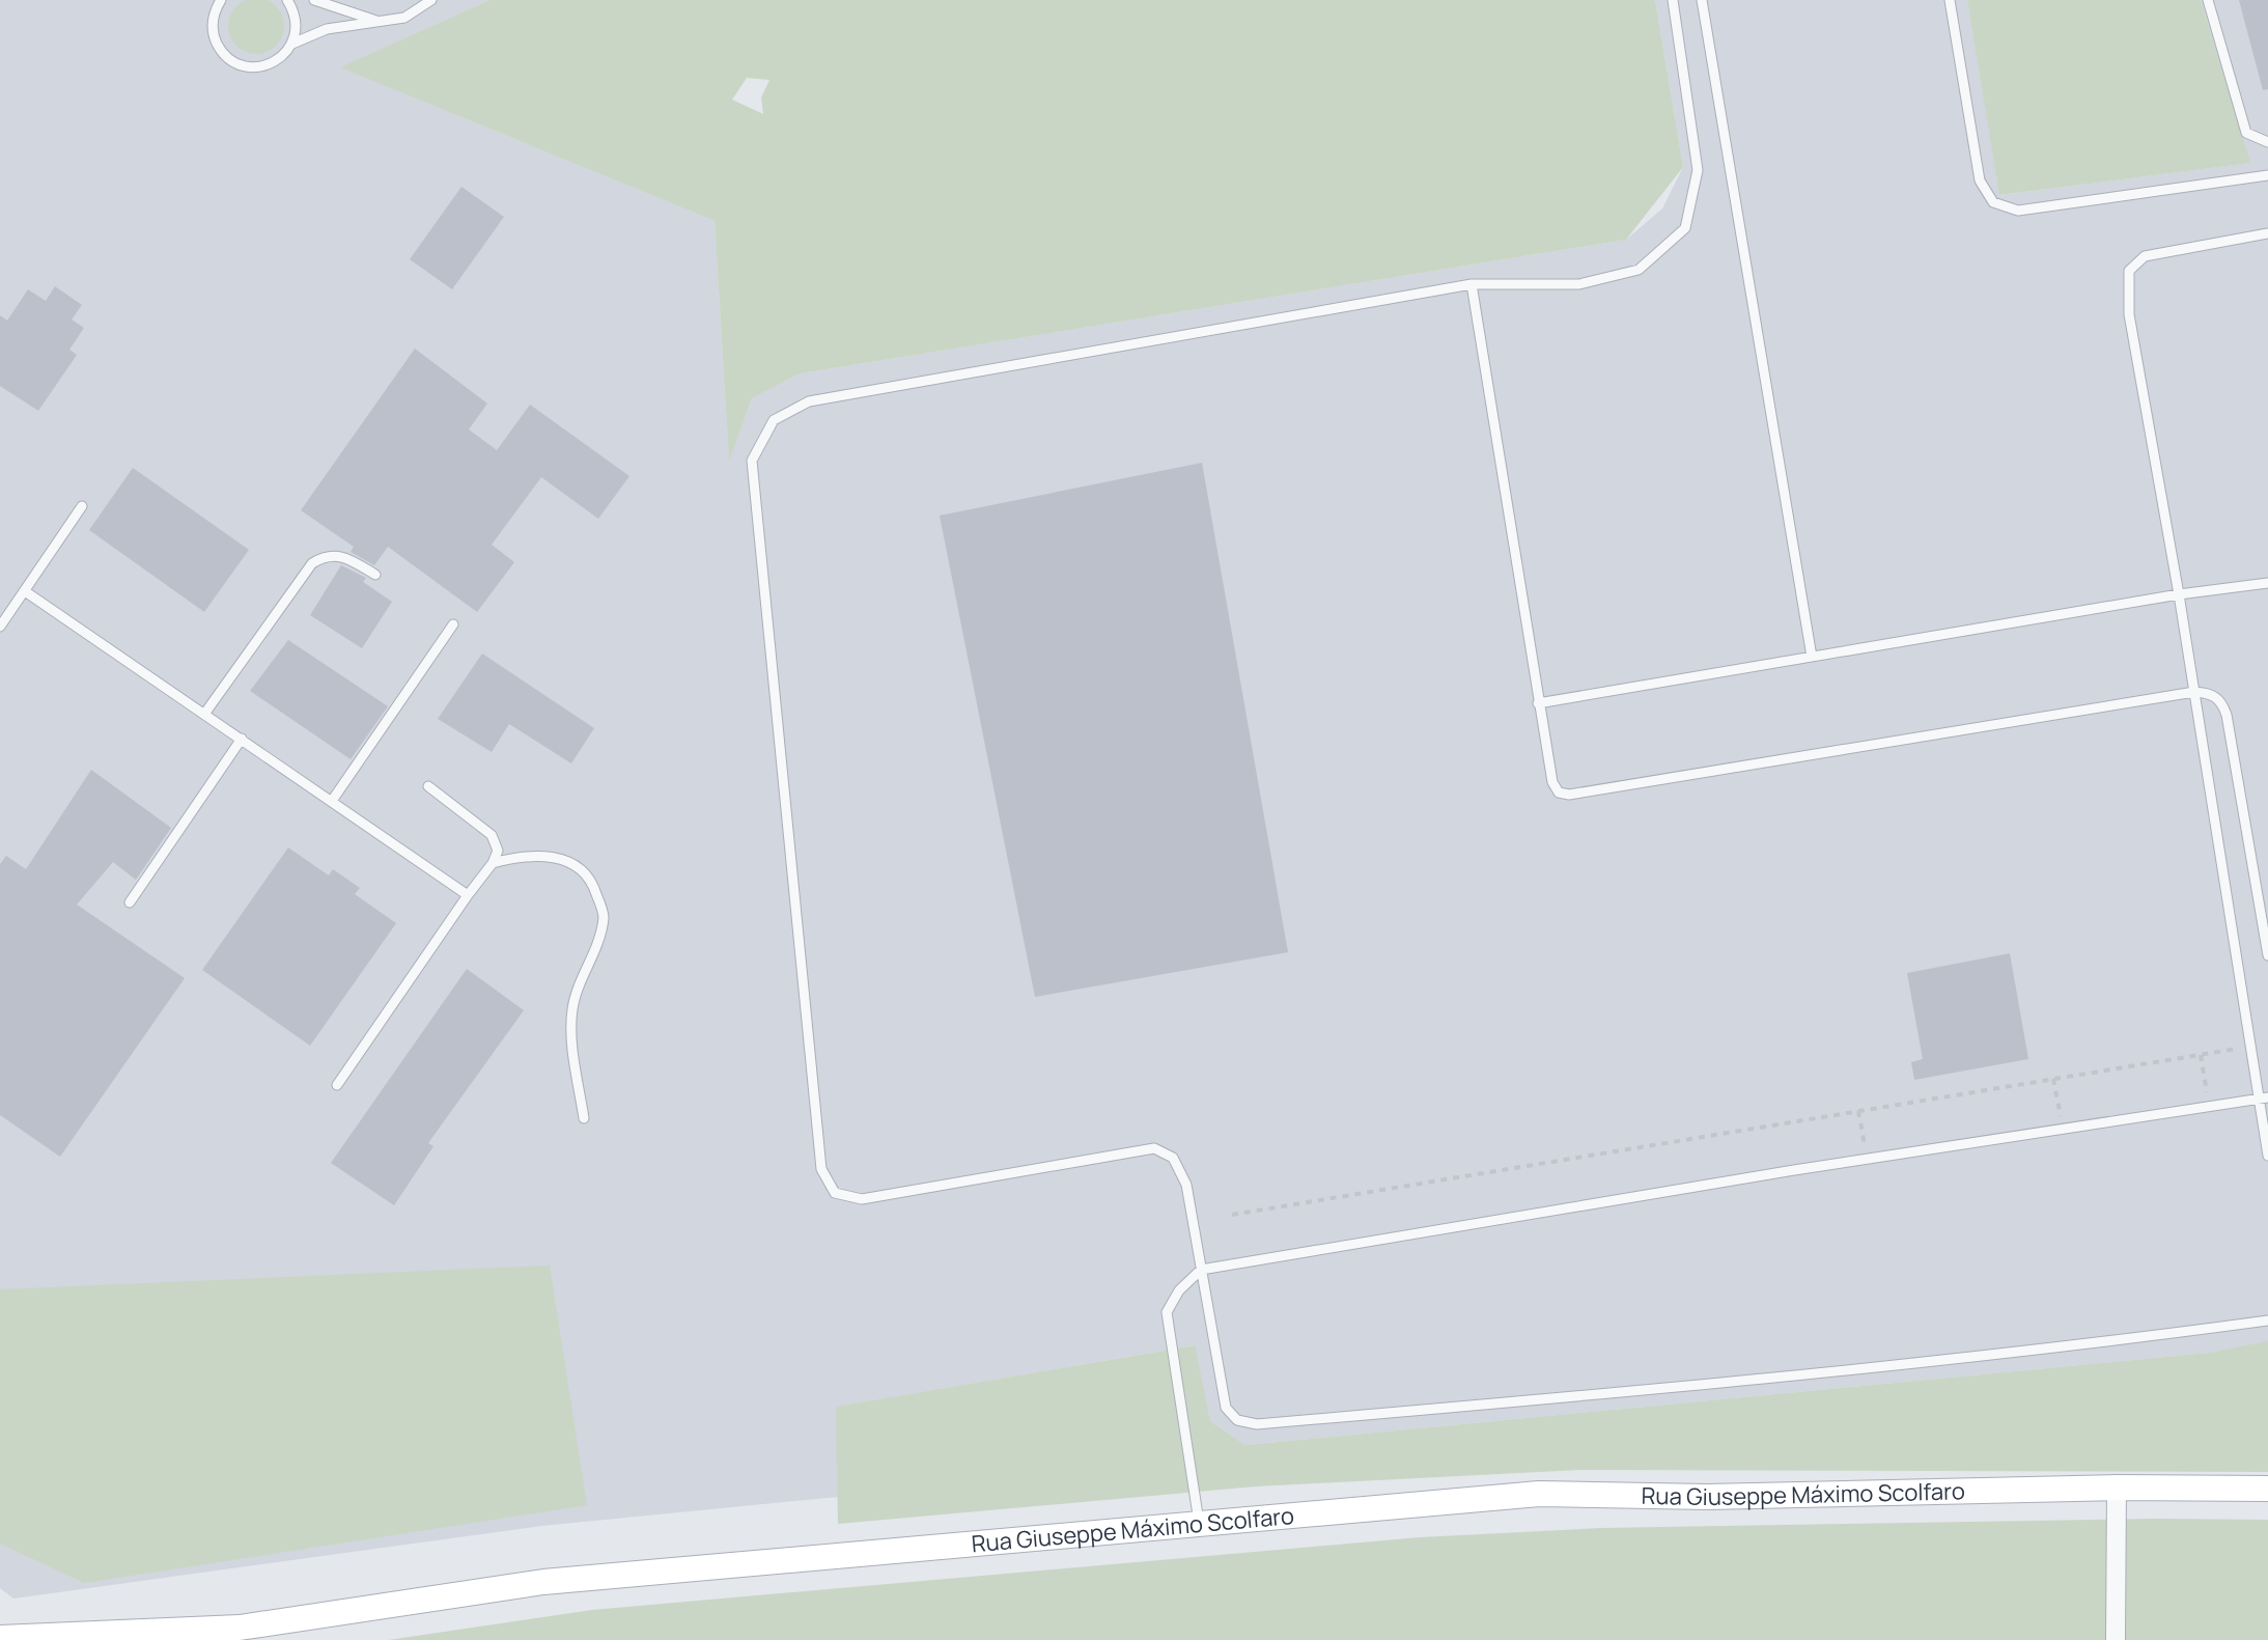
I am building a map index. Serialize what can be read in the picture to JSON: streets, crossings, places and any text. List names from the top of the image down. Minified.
{"streets":{"main road":["Rua Giuseppe Máximo Scolfaro"]}}
